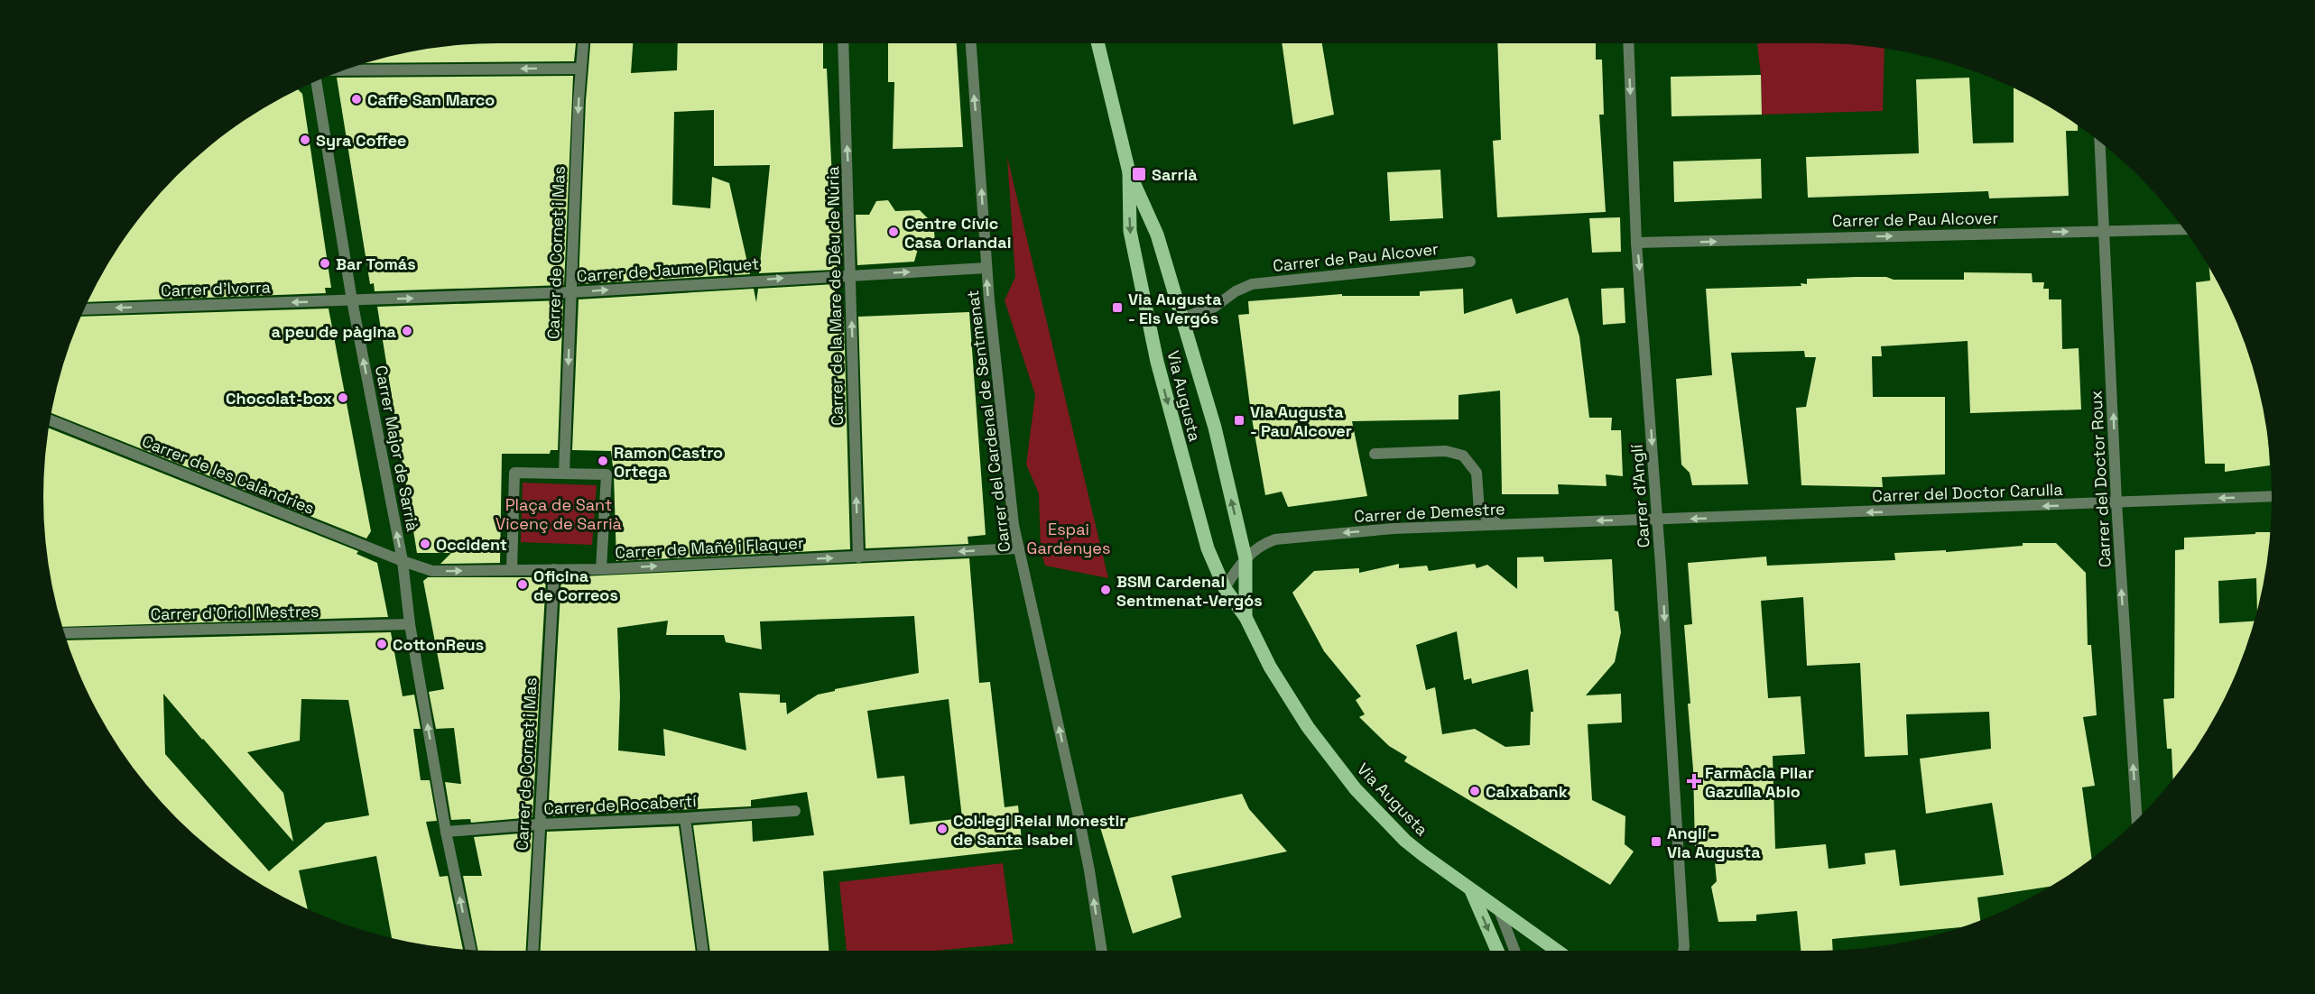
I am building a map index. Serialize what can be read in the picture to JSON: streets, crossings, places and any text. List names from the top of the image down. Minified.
{"streets":{"main road":["Via Augusta"],"street":["Carrer de Pau Alcover","Carrer de Cornet i Mas","Carrer de Jaume Piquet","Carrer d'Ivorra","Carrer de la Mare de Déu de Núria","Carrer del Cardenal de Sentmenat","Carrer Major de Sarrià","Carrer de les Calàndries","Carrer del Doctor Roux","Carrer del Doctor Carulla","Carrer d'Anglí","Carrer de Demestre","Carrer de Mañé i Flaquer","Carrer d'Oriol Mestres","Carrer de Rocabertí"]},"crossings":[["Carrer de Pau Alcover","Via Augusta"],["Carrer de Pau Alcover","Carrer del Doctor Roux"],["Carrer de Pau Alcover","Carrer d'Anglí"],["Carrer de Cornet i Mas","Carrer de Jaume Piquet"],["Carrer de Cornet i Mas","Carrer de Mañé i Flaquer"],["Carrer de Cornet i Mas","Carrer de Rocabertí"],["Carrer de Jaume Piquet","Carrer d'Ivorra"],["Carrer de Jaume Piquet","Carrer de la Mare de Déu de Núria"],["Carrer de Jaume Piquet","Carrer del Cardenal de Sentmenat"],["Carrer de Jaume Piquet","Carrer Major de Sarrià"],["Carrer d'Ivorra","Carrer Major de Sarrià"],["Carrer de la Mare de Déu de Núria","Carrer de Mañé i Flaquer"],["Via Augusta","Carrer de Demestre"],["Carrer del Cardenal de Sentmenat","Carrer de Mañé i Flaquer"],["Carrer Major de Sarrià","Carrer de les Calàndries"],["Carrer Major de Sarrià","Carrer de Mañé i Flaquer"],["Carrer Major de Sarrià","Carrer d'Oriol Mestres"],["Carrer Major de Sarrià","Carrer de Rocabertí"],["Carrer de les Calàndries","Carrer de Mañé i Flaquer"],["Carrer del Doctor Roux","Carrer del Doctor Carulla"],["Carrer del Doctor Carulla","Carrer d'Anglí"],["Carrer del Doctor Carulla","Carrer de Demestre"],["Carrer d'Anglí","Carrer de Demestre"]],"one_way":["Carrer de Pau Alcover","Carrer de Cornet i Mas","Carrer de Jaume Piquet","Carrer d'Ivorra","Carrer de la Mare de Déu de Núria","Carrer del Cardenal de Sentmenat","Carrer Major de Sarrià","Carrer del Doctor Roux","Carrer del Doctor Carulla","Carrer d'Anglí","Carrer de Demestre"],"parks":["Plaça de Sant Vicenç de Sarrià","Espai Gardenyes"],"places":{"other":["Caffe San Marco","Syra Coffee","Centre Cívic Casa Orlandai","Bar Tomás","a peu de pàgina","Chocolat-box","Ramon Castro Ortega","Occident","Oficina de Correos","BSM Cardenal Sentmenat-Vergós","CottonReus","Caixabank","Col·legi Reial Monestir de Santa Isabel"],"transit":["Sarrià","Via Augusta - Els Vergós","Via Augusta - Pau Alcover","Anglí - Via Augusta"],"health":["Farmàcia Pilar Gazulla Abio"]}}
